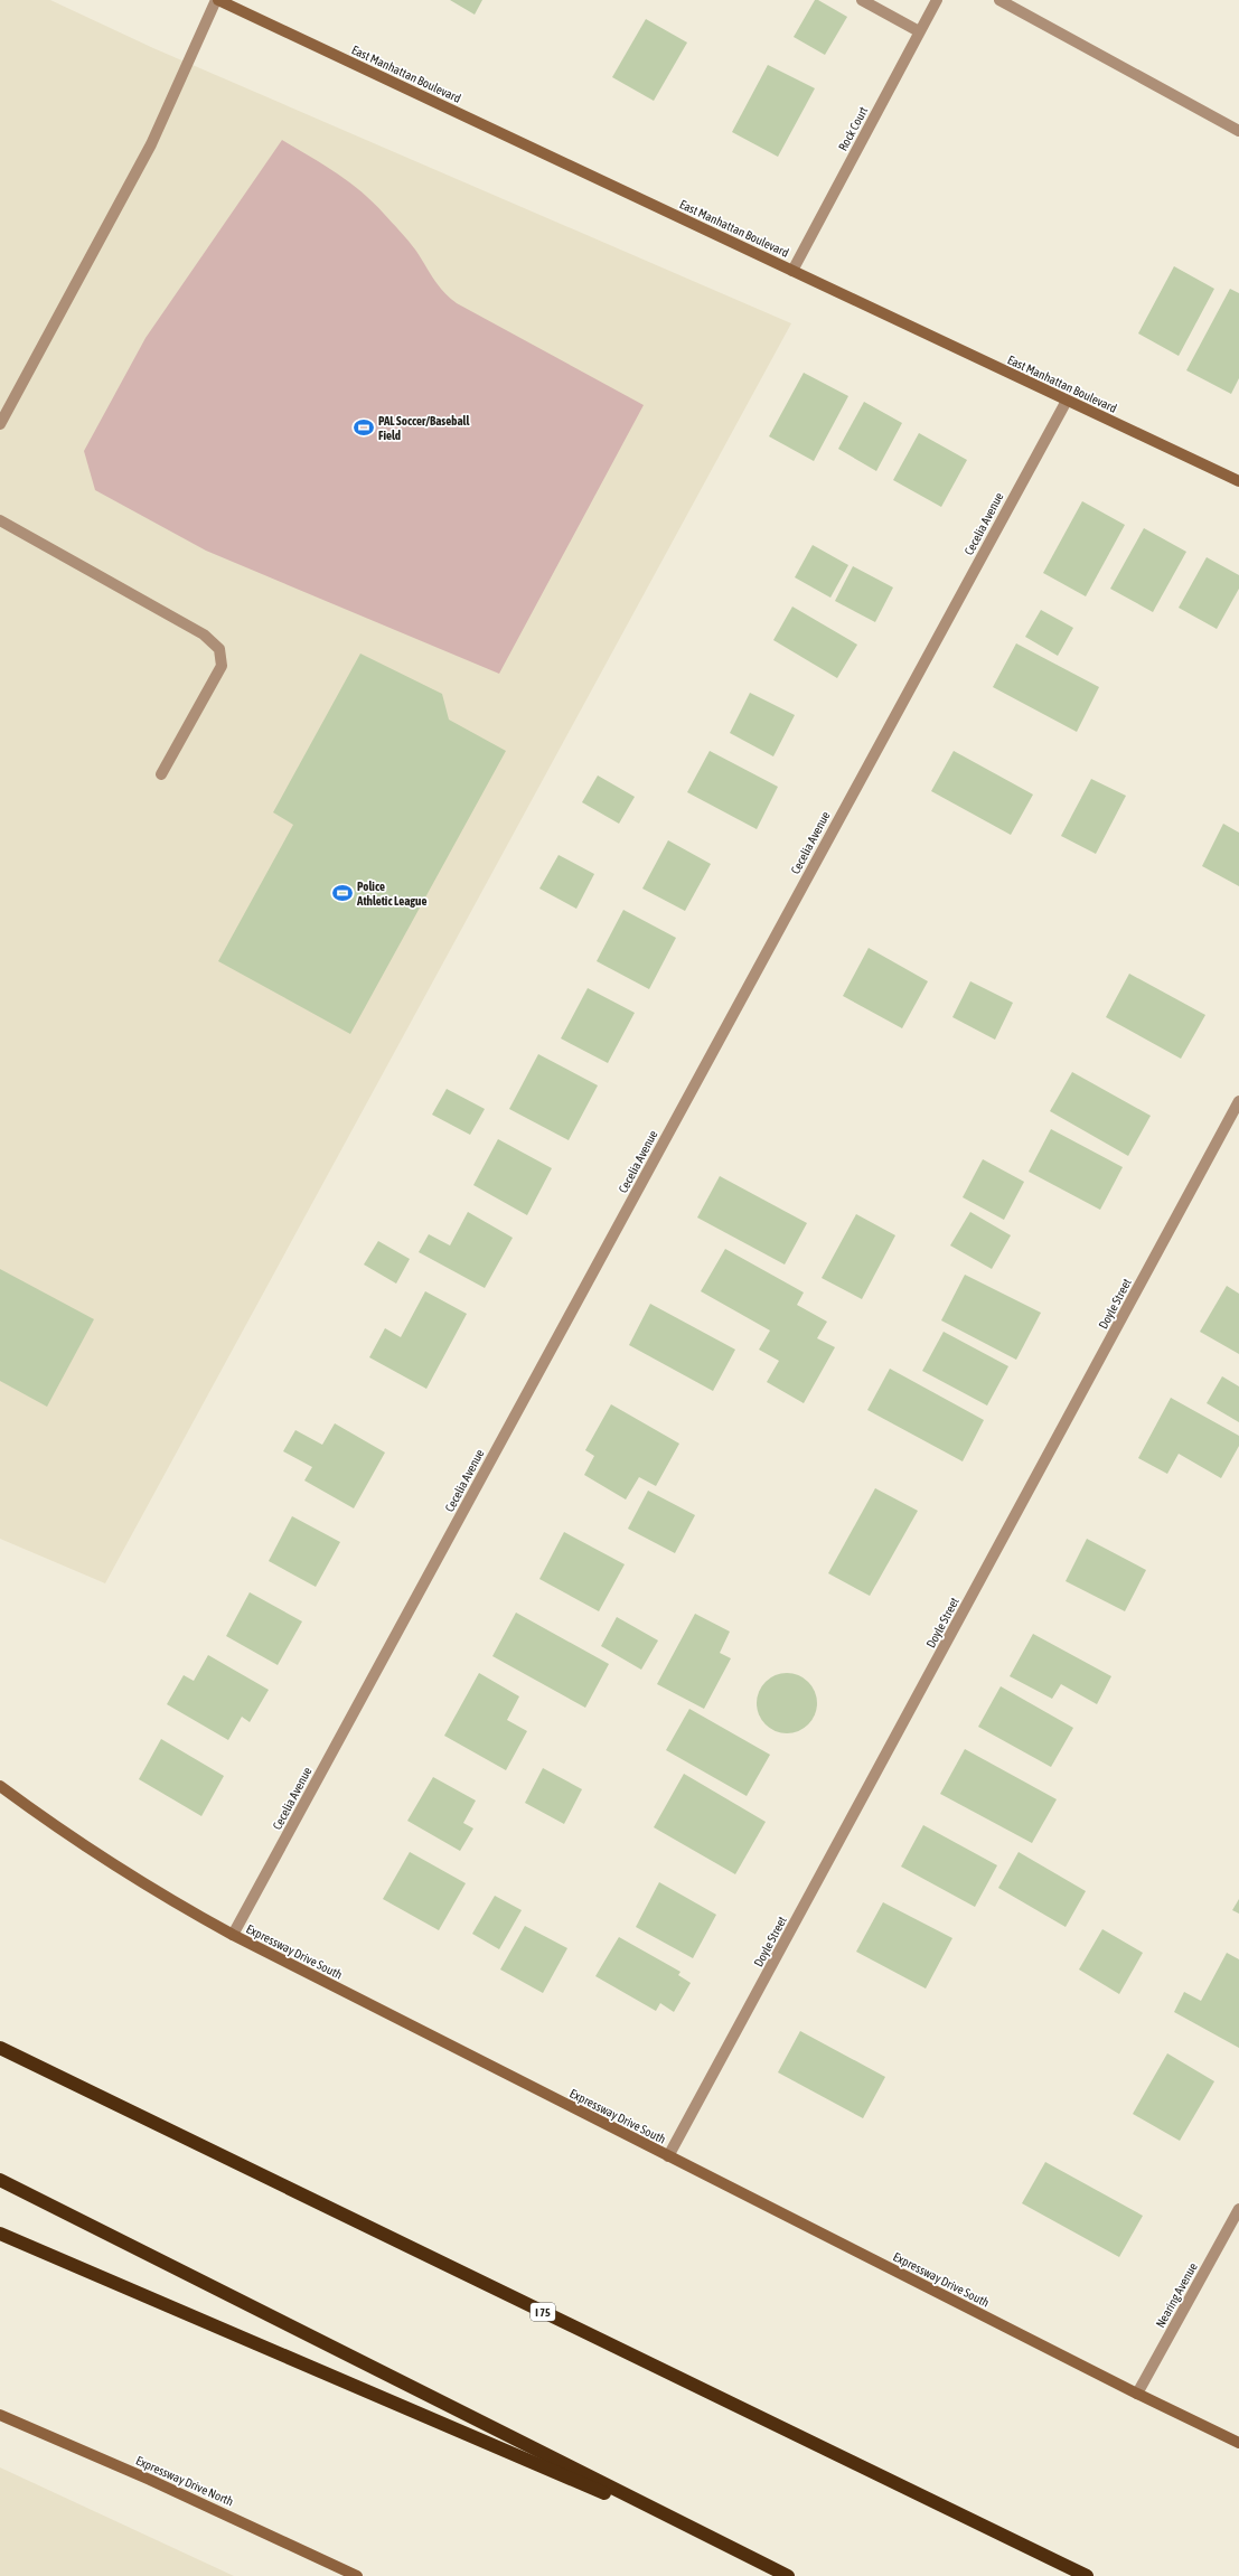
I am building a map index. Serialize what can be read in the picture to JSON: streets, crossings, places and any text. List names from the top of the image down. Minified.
{"streets":{"highway":["I 75"],"main road":["East Manhattan Boulevard","Expressway Drive South","Expressway Drive North"],"street":["Rock Court","Cecelia Avenue","Doyle Street","Nearing Avenue"]},"crossings":[["East Manhattan Boulevard","Rock Court"],["East Manhattan Boulevard","Cecelia Avenue"],["Cecelia Avenue","Expressway Drive South"],["Doyle Street","Expressway Drive South"],["Expressway Drive South","Nearing Avenue"]],"places":{"sports":["PAL Soccer/Baseball Field","Police Athletic League"]}}
